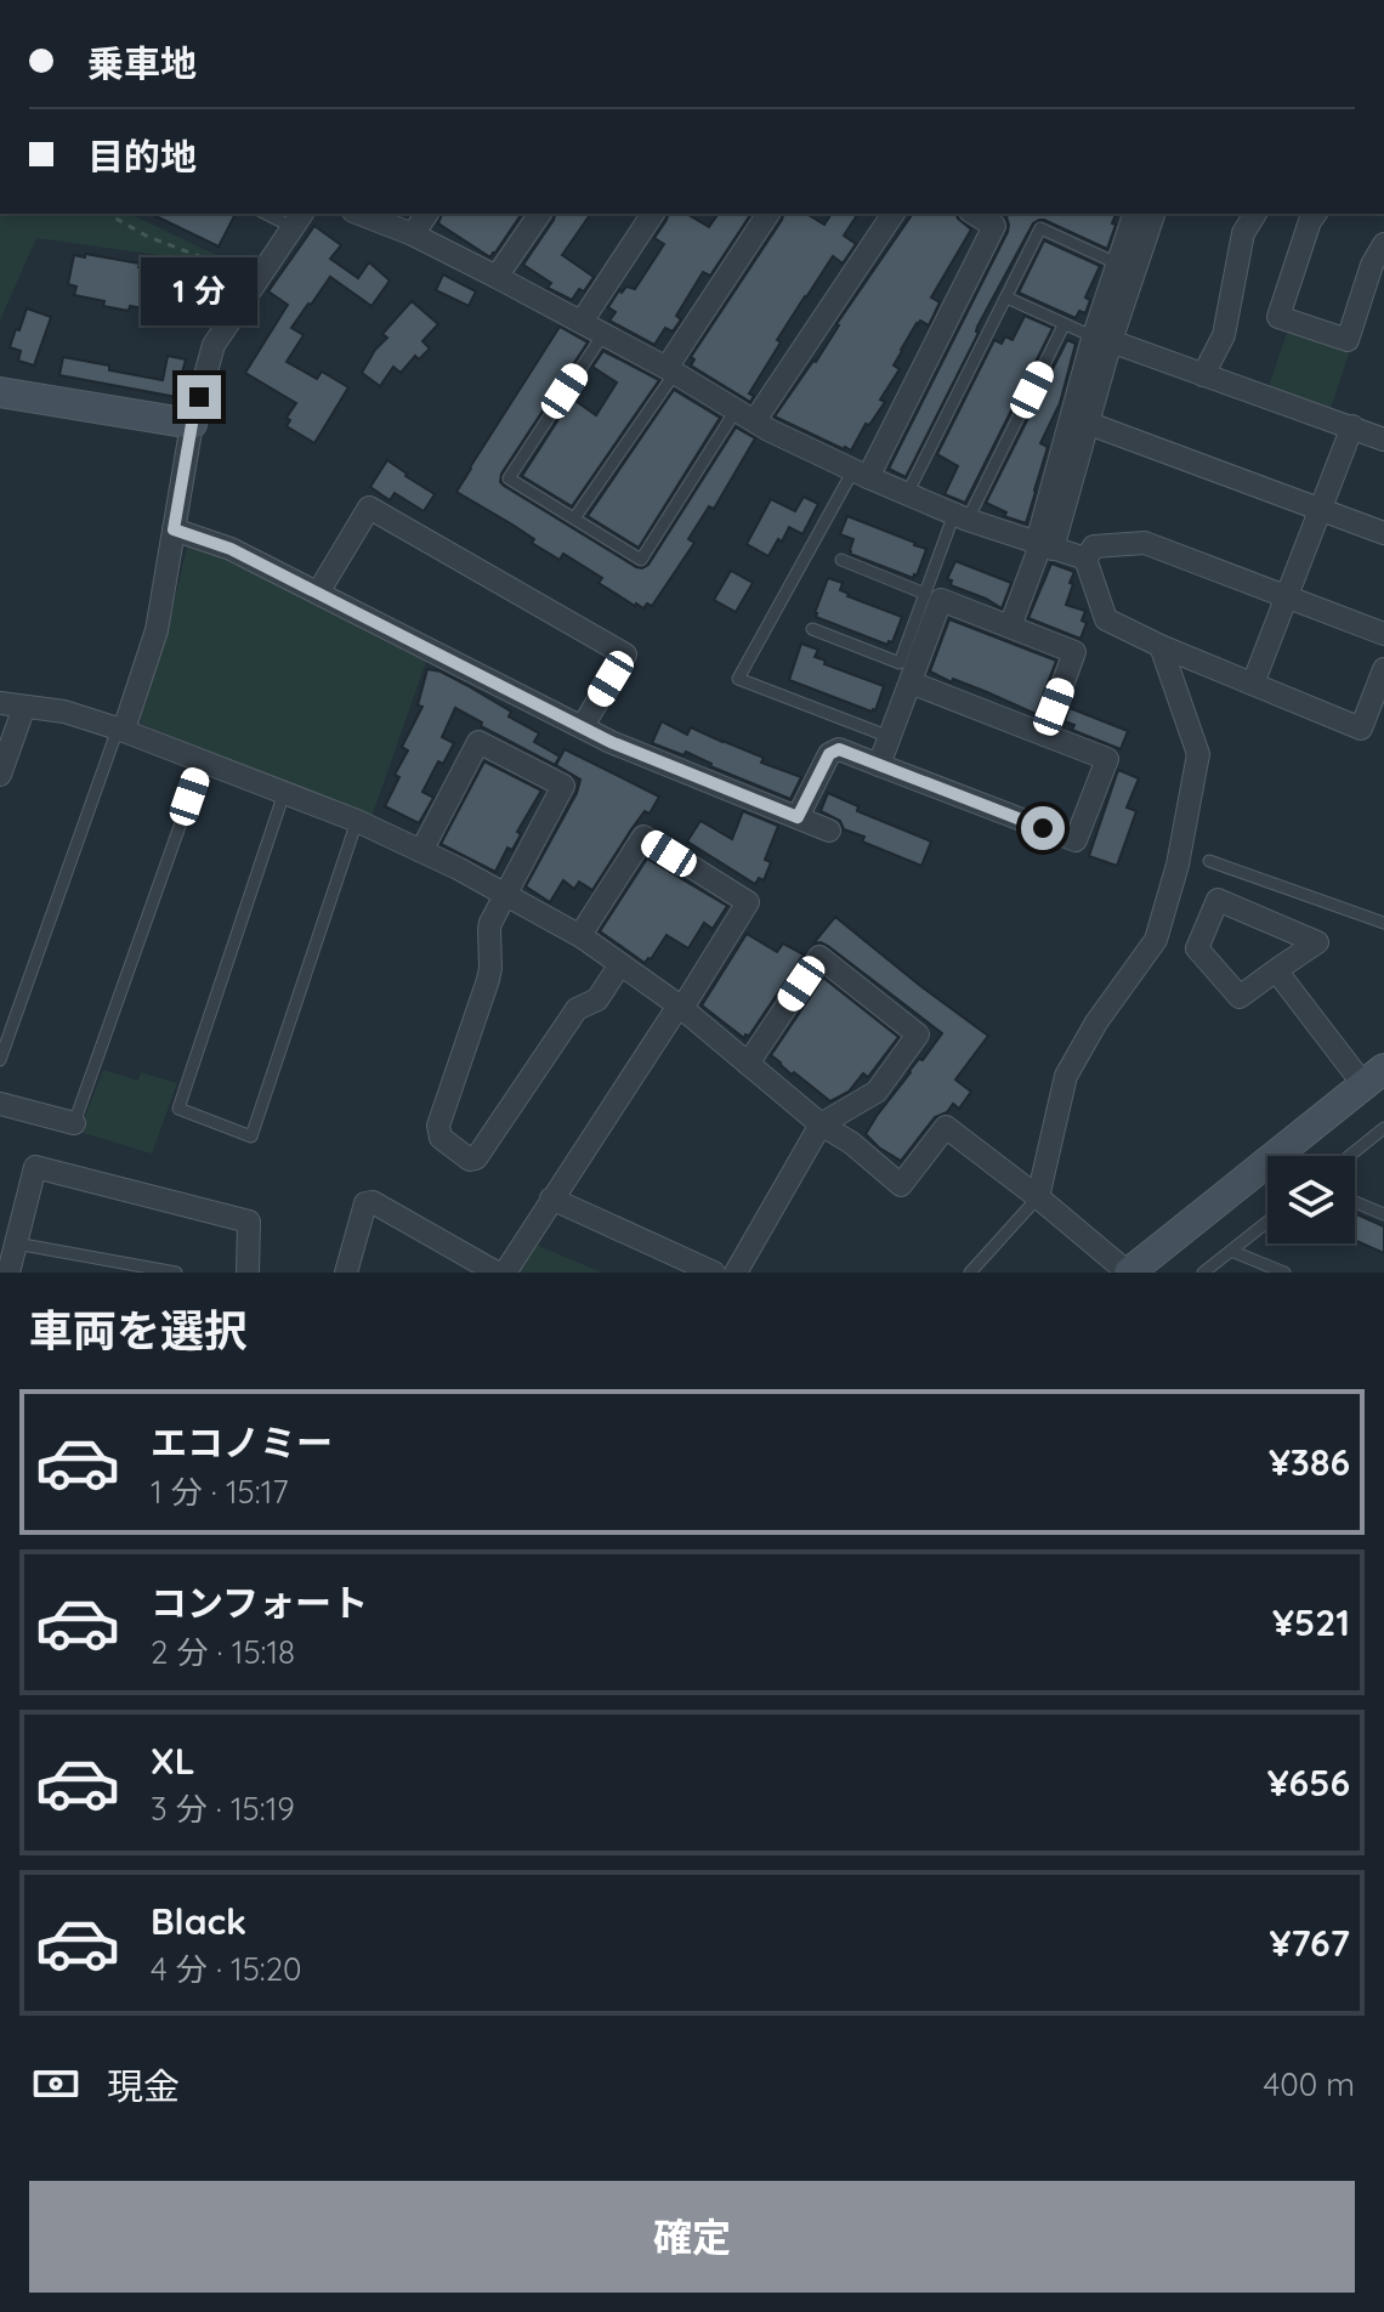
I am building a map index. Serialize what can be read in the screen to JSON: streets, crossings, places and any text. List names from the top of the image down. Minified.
{"page":{"banner":["乗車地","目的地"],"bubble":"1 分","heading":"車両を選択","list":[{"name":"エコノミー","note":"1 分 · 15:17","value":"¥386"},{"name":"コンフォート","note":"2 分 · 15:18","value":"¥521"},{"name":"XL","note":"3 分 · 15:19","value":"¥656"},{"name":"Black","note":"4 分 · 15:20","value":"¥767"}],"pay":["現金","400 m"],"buttons":"確定"}}
